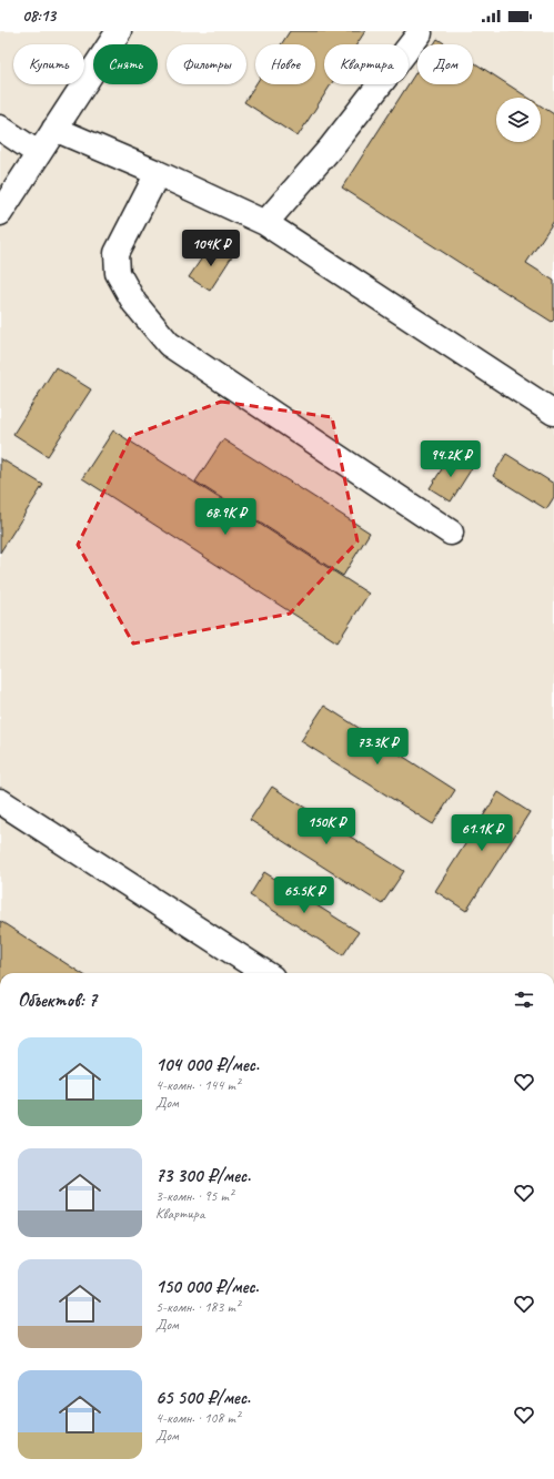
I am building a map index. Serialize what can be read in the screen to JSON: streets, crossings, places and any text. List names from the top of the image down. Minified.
{"page":{"status":"08:13","chip":["Купить","Снять","Фильтры","Новое","Квартира","Дом"],"price":["104K ₽","94.2K ₽","68.9K ₽","73.3K ₽","150K ₽","61.1K ₽","65.5K ₽"],"heading":"Объектов: 7","list":[{"name":"104 000 ₽/мес.","note":"4-комн. · 144 m² · Дом"},{"name":"73 300 ₽/мес.","note":"3-комн. · 95 m² · Квартира"},{"name":"150 000 ₽/мес.","note":"5-комн. · 183 m² · Дом"},{"name":"65 500 ₽/мес.","note":"4-комн. · 108 m² · Дом"}]}}
